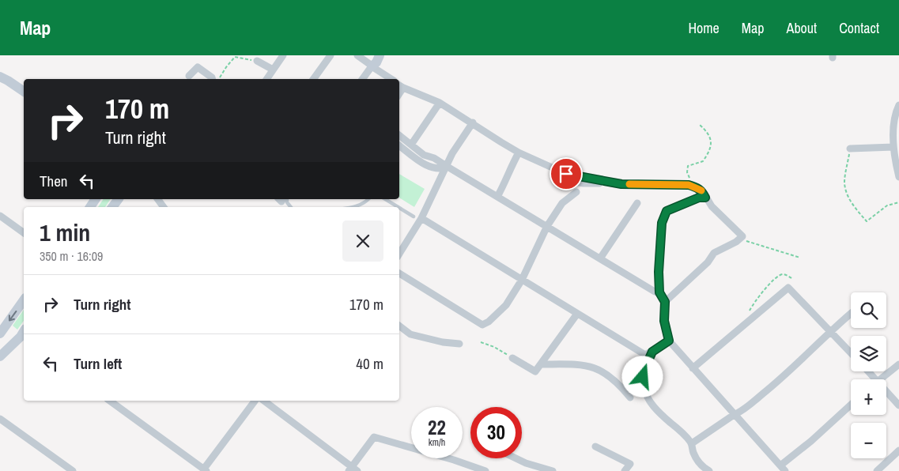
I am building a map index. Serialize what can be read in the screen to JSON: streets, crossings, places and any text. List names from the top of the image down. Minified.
{"page":{"header":"Map","nav":["Home","Map","About","Contact"],"turn":["170 m","Turn right"],"then":"Then","heading":["1 min","350 m · 16:09"],"list":[{"name":"Turn right","value":"170 m"},{"name":"Turn left","value":"40 m"}],"map_buttons":["+","−"],"speed":"22 km/h","limit":"30"}}
